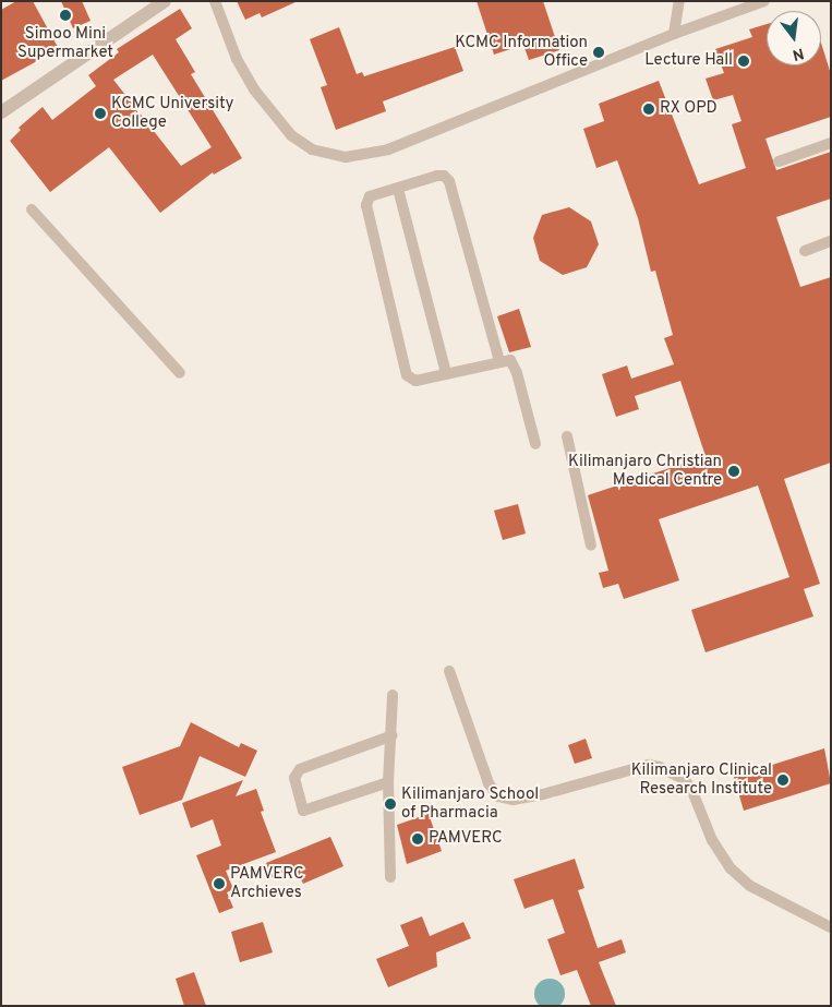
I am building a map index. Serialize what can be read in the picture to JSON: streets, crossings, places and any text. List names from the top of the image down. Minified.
{"places":["Simoo Mini Supermarket","KCMC Information Office","Lecture Hall","RX OPD","KCMC University College","Kilimanjaro Christian Medical Centre","Kilimanjaro Clinical Research Institute","Kilimanjaro School of Pharmacia","PAMVERC","PAMVERC Archieves"],"north":"bottom"}
